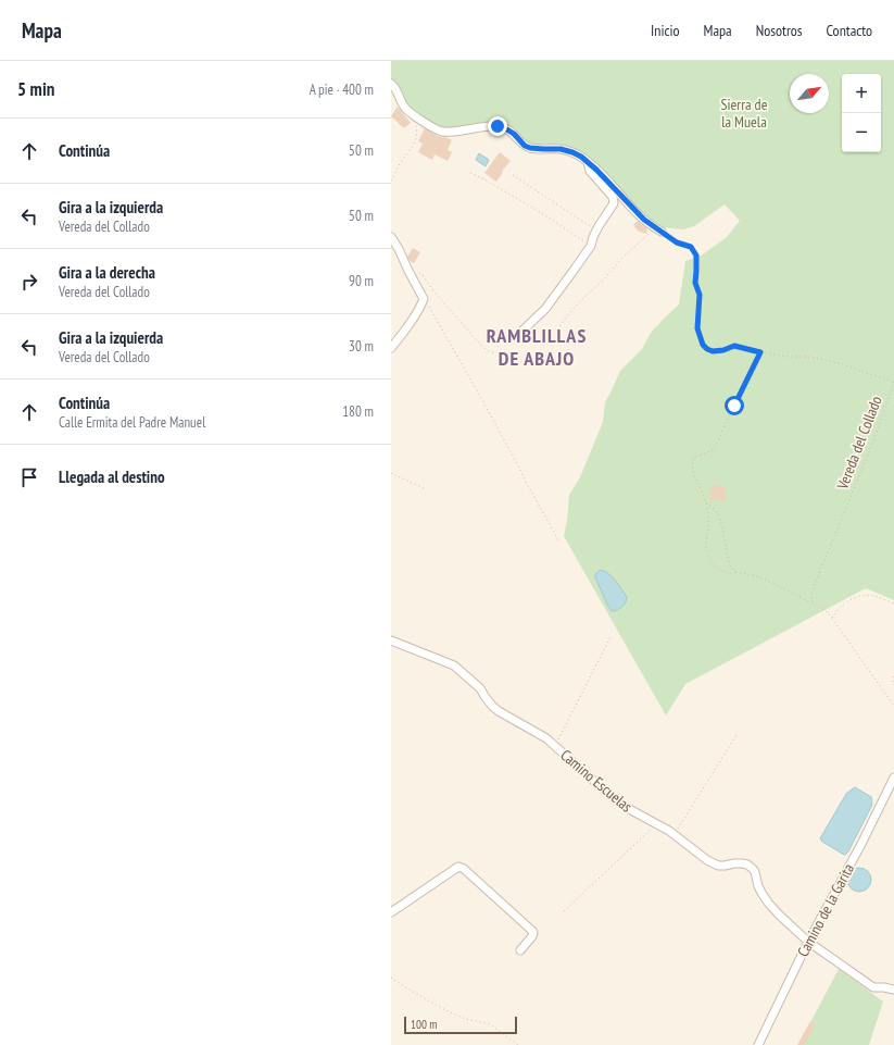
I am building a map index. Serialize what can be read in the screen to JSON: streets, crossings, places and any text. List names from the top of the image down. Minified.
{"streets":{"street":["Camino Escuelas","Camino de la Garita"],"path":["Vereda del Collado"]},"crossings":[["Camino Escuelas","Camino de la Garita"]],"districts":["RAMBLILLAS DE ABAJO"],"parks":["Sierra de la Muela"],"scale_bar":"100 m","north":"top right","page":{"header":"Mapa","nav":["Inicio","Mapa","Nosotros","Contacto"],"heading":["5 min","A pie · 400 m"],"map_buttons":["+","−"],"list":[["Continúa","50 m"],["Gira a la izquierda","Vereda del Collado","50 m"],["Gira a la derecha","Vereda del Collado","90 m"],["Gira a la izquierda","Vereda del Collado","30 m"],["Continúa","Calle Ermita del Padre Manuel","180 m"],"Llegada al destino"],"scale":"100 m"}}
